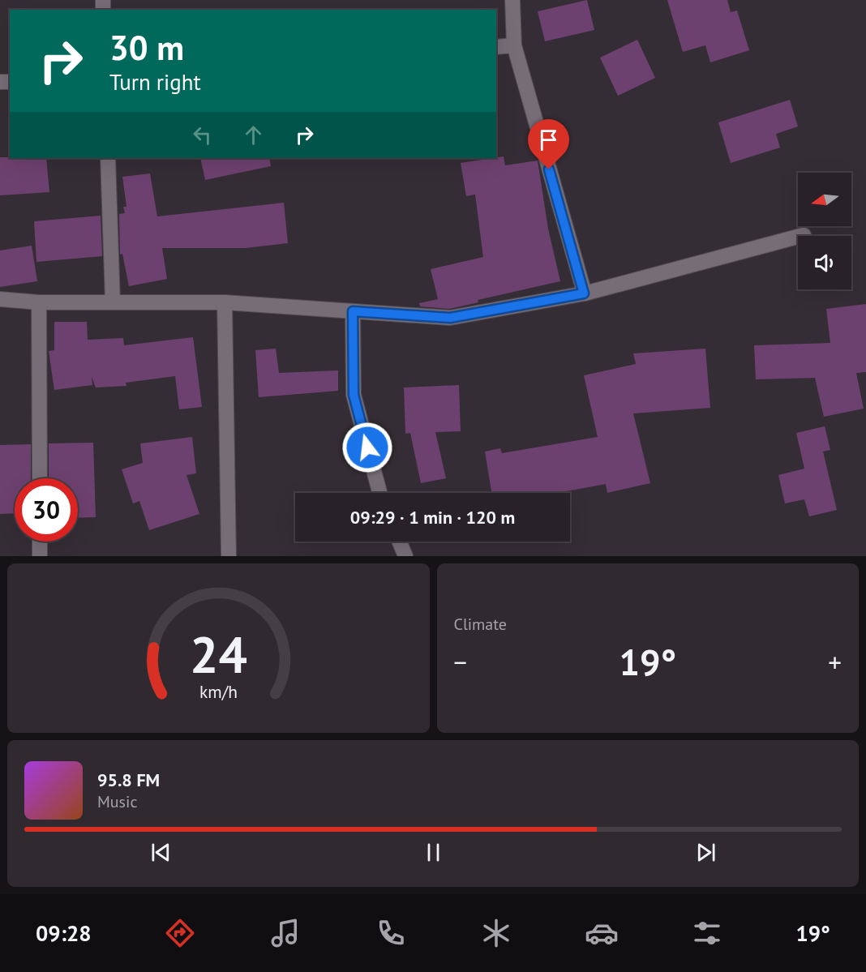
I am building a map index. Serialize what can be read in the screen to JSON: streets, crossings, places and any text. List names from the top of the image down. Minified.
{"north":"left","page":{"turn":["30 m","Turn right"],"limit":"30","trip":"09:29 · 1 min · 120 m","tile":"Climate","heat":["−","19°","+"],"song":["95.8 FM","Music"],"tabs":["09:28","19°"],"gauge":["24","km/h"]}}
